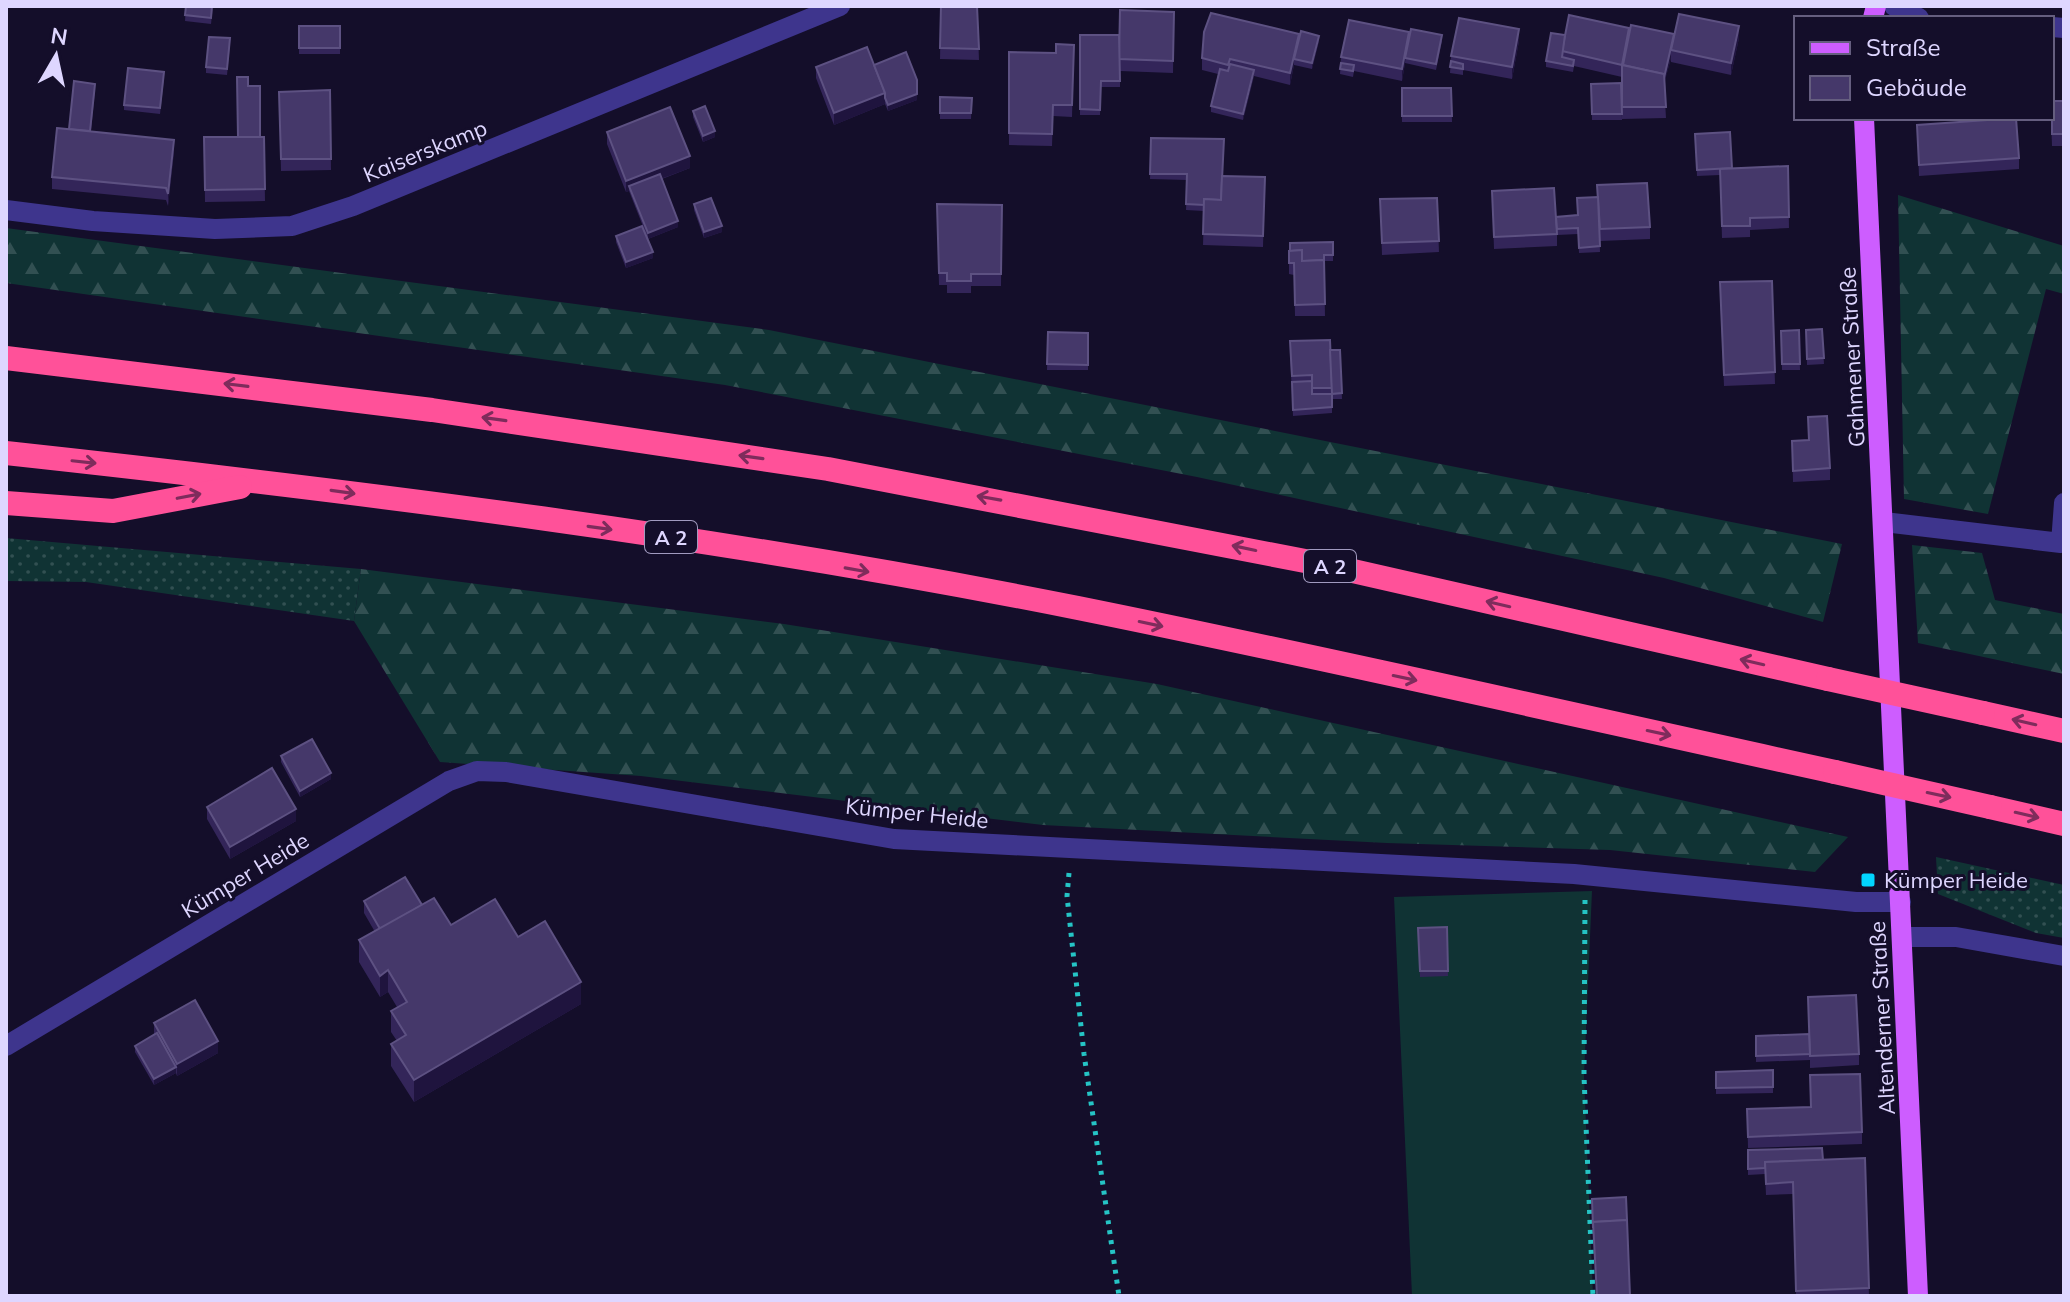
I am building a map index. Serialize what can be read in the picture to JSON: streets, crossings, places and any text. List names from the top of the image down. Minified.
{"streets":{"highway":["A 2"],"main road":["Gahmener Straße","Altenderner Straße"],"street":["Kaiserskamp","Kümper Heide"]},"crossings":[["Gahmener Straße","Altenderner Straße"],["Kümper Heide","Altenderner Straße"]],"places":{"transit":["Kümper Heide"]},"legend":["Straße","Gebäude"],"north":"top"}
